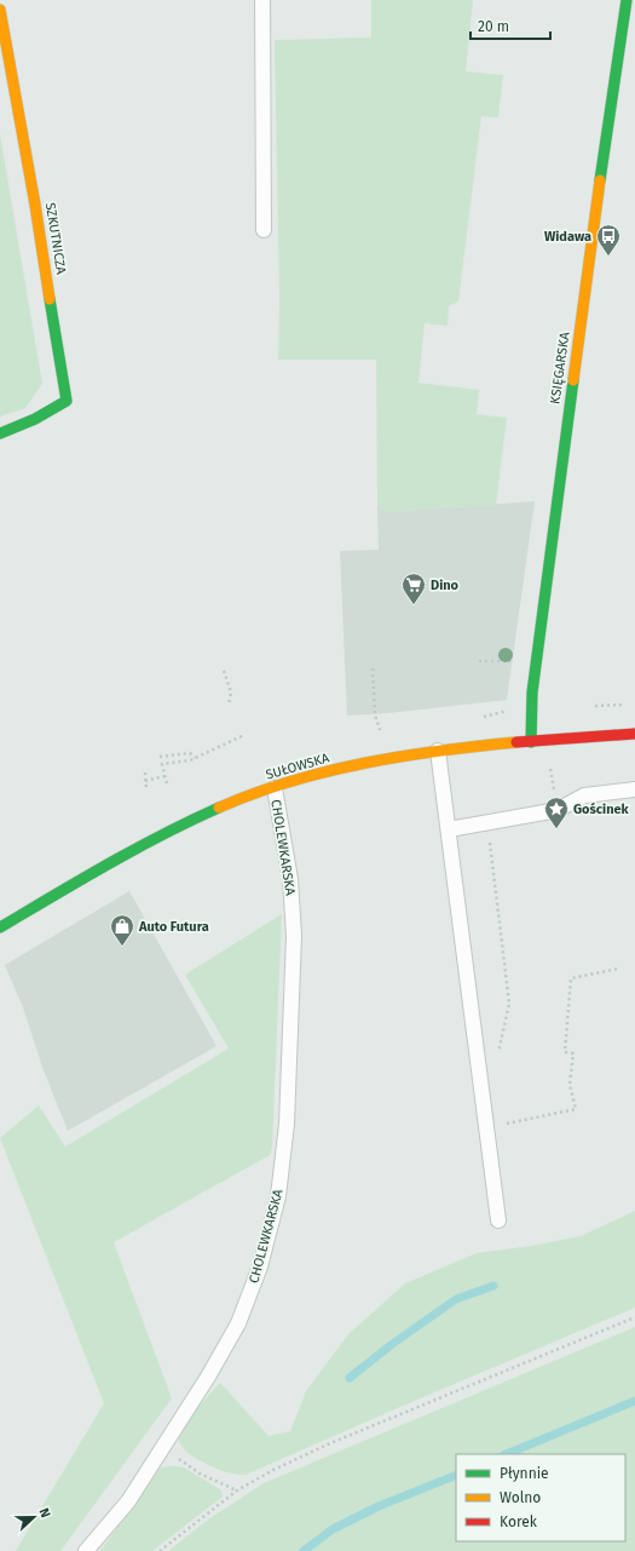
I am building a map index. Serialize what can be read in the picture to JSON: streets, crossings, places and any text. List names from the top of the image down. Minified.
{"streets":{"street":["SZKUTNICZA","KSIĘGARSKA","SUŁOWSKA"],"lane":["CHOLEWKARSKA"]},"crossings":[["KSIĘGARSKA","SUŁOWSKA"],["SUŁOWSKA","CHOLEWKARSKA"]],"places":{"bus stop":["Widawa"],"supermarket":["Dino"],"place":["Gościnek"],"shop":["Auto Futura"]},"legend":["Płynnie","Wolno","Korek"],"scale_bar":"20 m","north":"right"}
